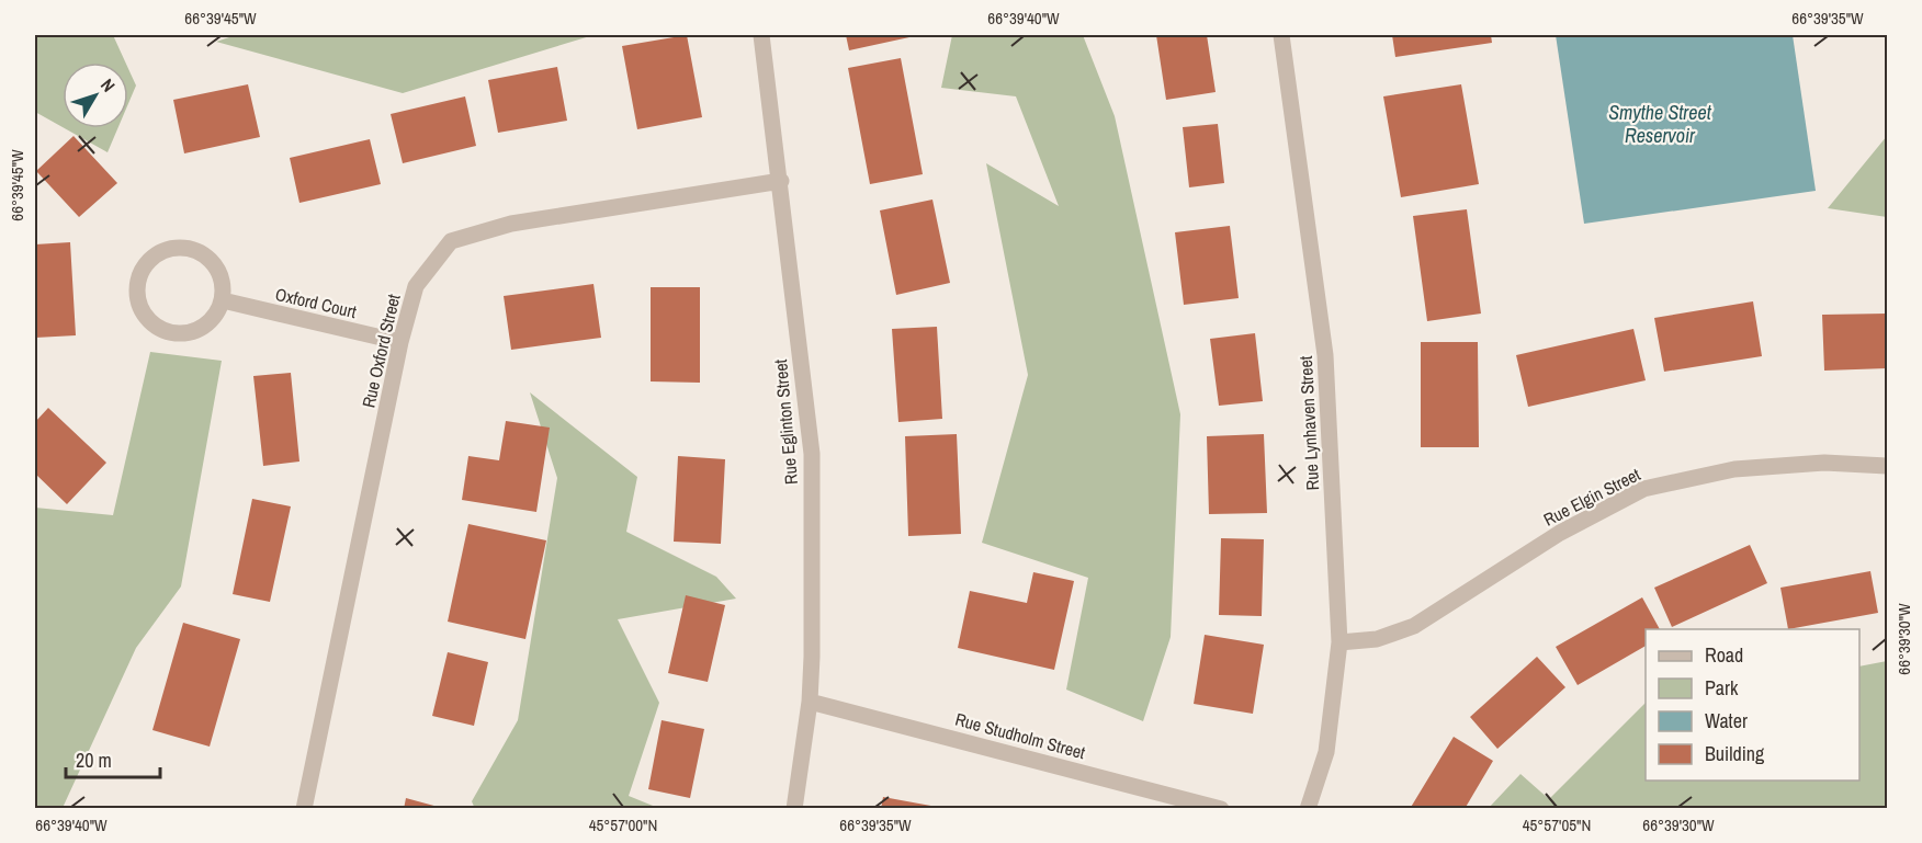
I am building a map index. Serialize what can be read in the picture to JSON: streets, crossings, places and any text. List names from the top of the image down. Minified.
{"streets":{"street":["Oxford Court","Rue Oxford Street","Rue Eglinton Street","Rue Lynhaven Street","Rue Elgin Street","Rue Studholm Street"]},"crossings":[["Oxford Court","Rue Oxford Street"],["Rue Oxford Street","Rue Eglinton Street"],["Rue Eglinton Street","Rue Studholm Street"],["Rue Lynhaven Street","Rue Elgin Street"]],"water":["Smythe Street Reservoir"],"legend":["Road","Park","Water","Building"],"scale_bar":"20 m","north":"top right","coordinates":["66°39'45\"W","66°39'40\"W","66°39'35\"W","66°39'30\"W","45°57'00\"N","45°57'05\"N"]}
